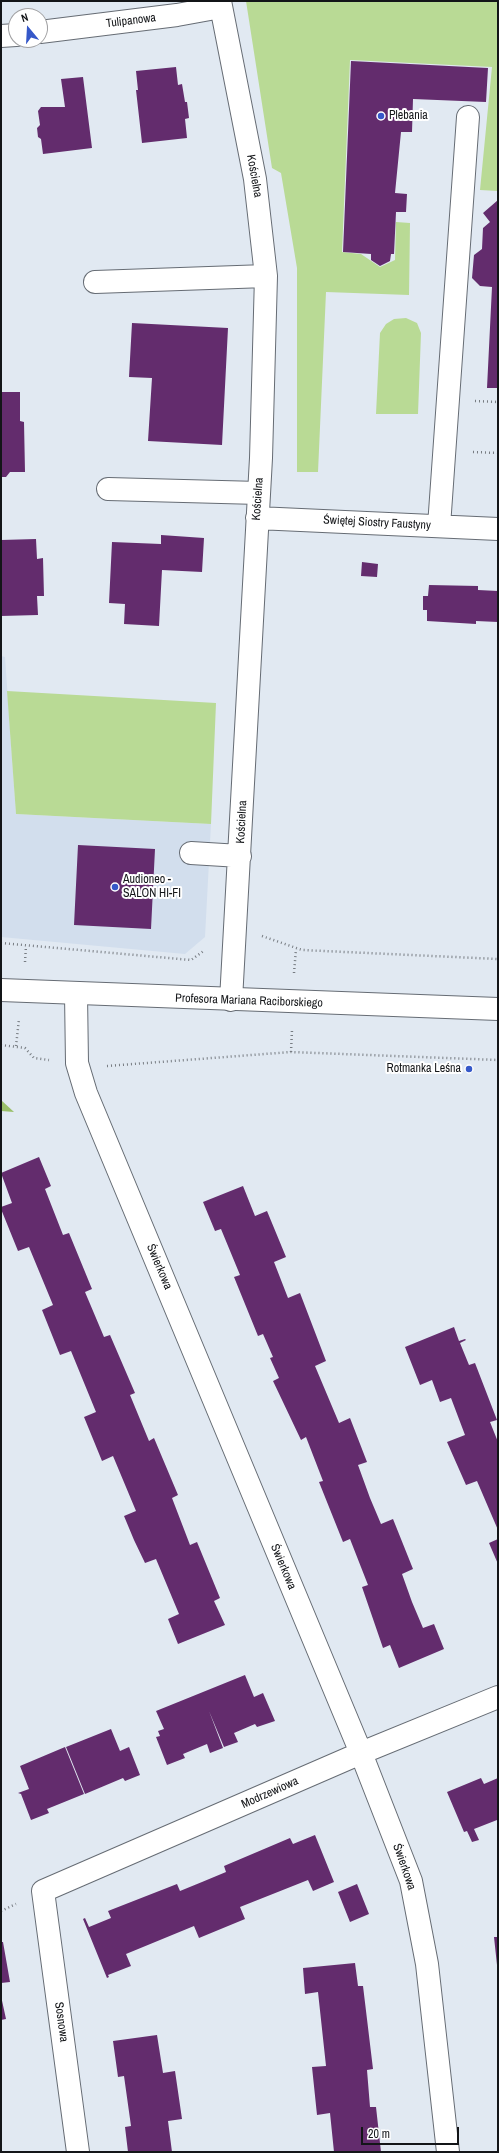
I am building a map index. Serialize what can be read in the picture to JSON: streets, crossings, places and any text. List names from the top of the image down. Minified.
{"streets":{"street":["Tulipanowa","Kościelna","Świętej Siostry Faustyny","Profesora Mariana Raciborskiego","Świerkowa","Modrzewiowa","Sosnowa"]},"crossings":[["Tulipanowa","Kościelna"],["Kościelna","Świętej Siostry Faustyny"],["Kościelna","Profesora Mariana Raciborskiego"],["Profesora Mariana Raciborskiego","Świerkowa"],["Świerkowa","Modrzewiowa"],["Modrzewiowa","Sosnowa"]],"places":["Plebania","Audioneo - SALON HI-FI","Rotmanka Leśna"],"scale_bar":"20 m","north":"top"}
